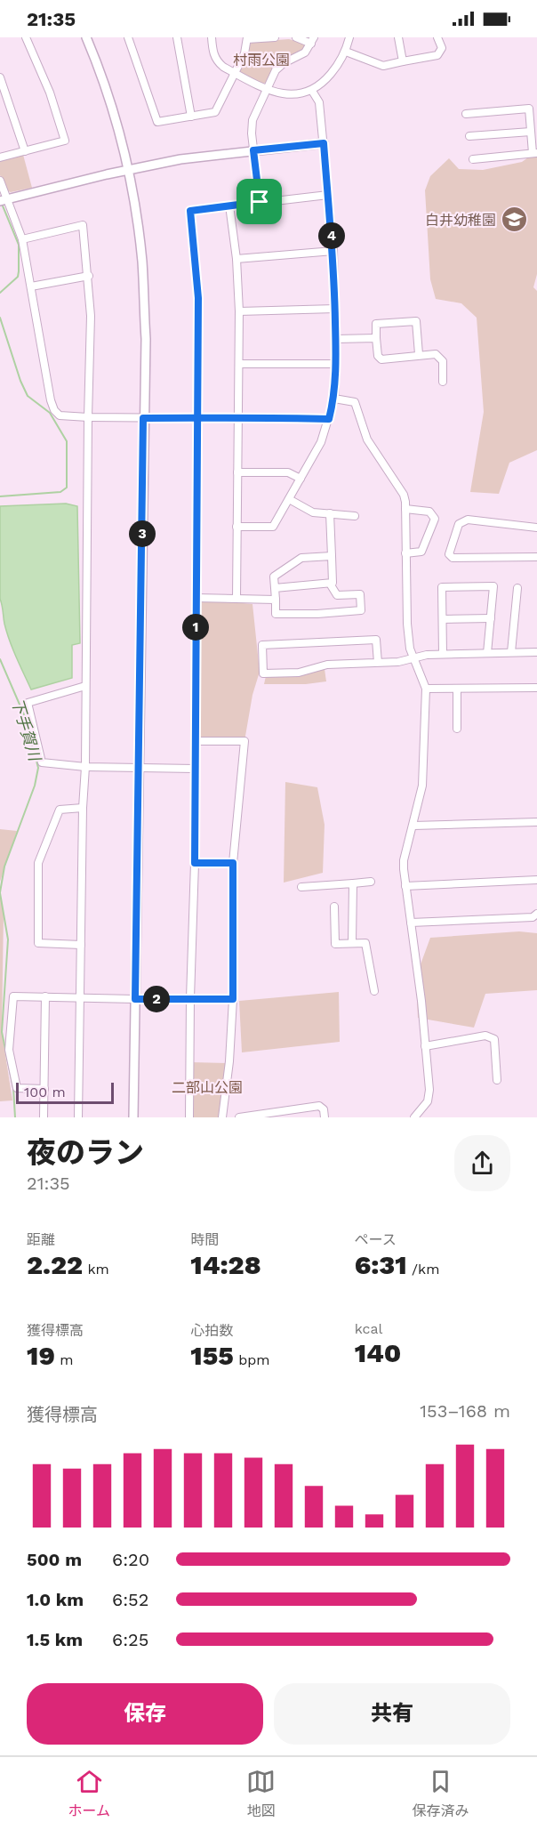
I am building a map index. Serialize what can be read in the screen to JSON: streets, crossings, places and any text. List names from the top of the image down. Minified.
{"water":["下手賀川"],"parks":["村雨公園","二部山公園"],"places":{"school or university":["白井幼稚園"]},"scale_bar":"100 m","page":{"status":"21:35","pins":["4","3","1","2"],"scale":"100 m","heading":["夜のラン","21:35"],"stats":[["距離","2.22 km"],["時間","14:28"],["ペース","6:31 /km"],["獲得標高","19 m"],["心拍数","155 bpm"],["kcal","140"]],"chart":["獲得標高","153–168 m"],"list":[{"name":"500 m","note":"6:20"},{"name":"1.0 km","note":"6:52"},{"name":"1.5 km","note":"6:25"}],"buttons":["保存","共有"],"tabs":["ホーム","地図","保存済み"]}}
